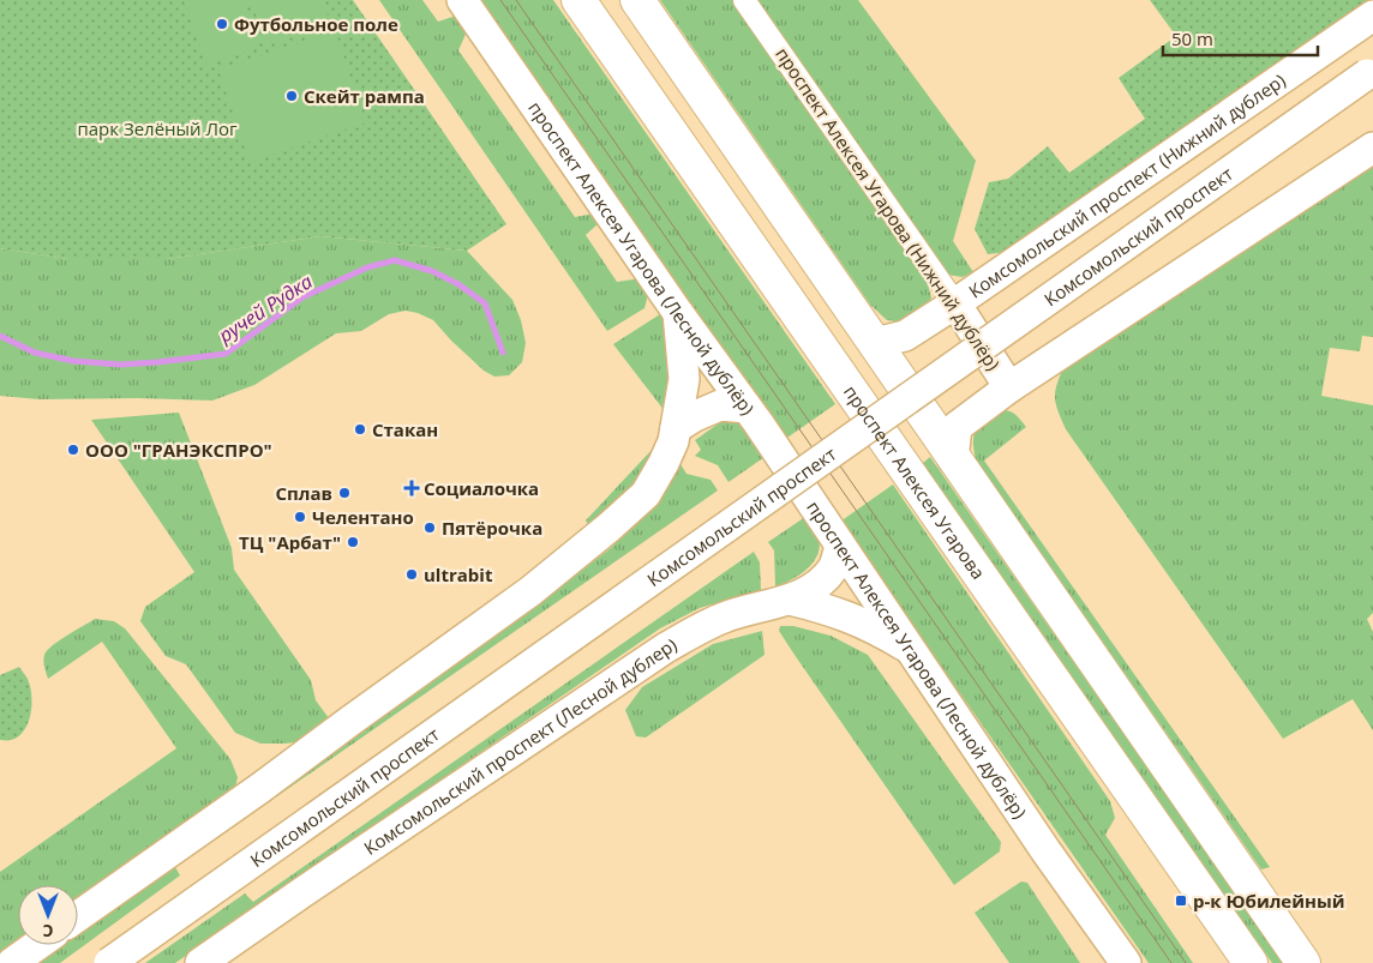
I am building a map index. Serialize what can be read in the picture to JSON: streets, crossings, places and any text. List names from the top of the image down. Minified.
{"streets":{"main road":["проспект Алексея Угарова"],"street":["Комсомольский проспект (Нижний дублер)","проспект Алексея Угарова (Нижний дублёр)","Комсомольский проспект","проспект Алексея Угарова (Лесной дублёр)","Комсомольский проспект (Лесной дублер)"]},"crossings":[["Комсомольский проспект (Нижний дублер)","проспект Алексея Угарова (Нижний дублёр)"],["проспект Алексея Угарова (Лесной дублёр)","Комсомольский проспект (Лесной дублер)"]],"water":["ручей Рудка"],"parks":["парк Зелёный Лог"],"places":{"other":["Футбольное поле","Скейт рампа","Стакан","ООО \"ГРАНЭКСПРО\"","Сплав","Челентано","Пятёрочка","ТЦ \"Арбат\"","ultrabit"],"health":["Социалочка"],"transit":["р-к Юбилейный"]},"scale_bar":"50 m","north":"bottom"}
